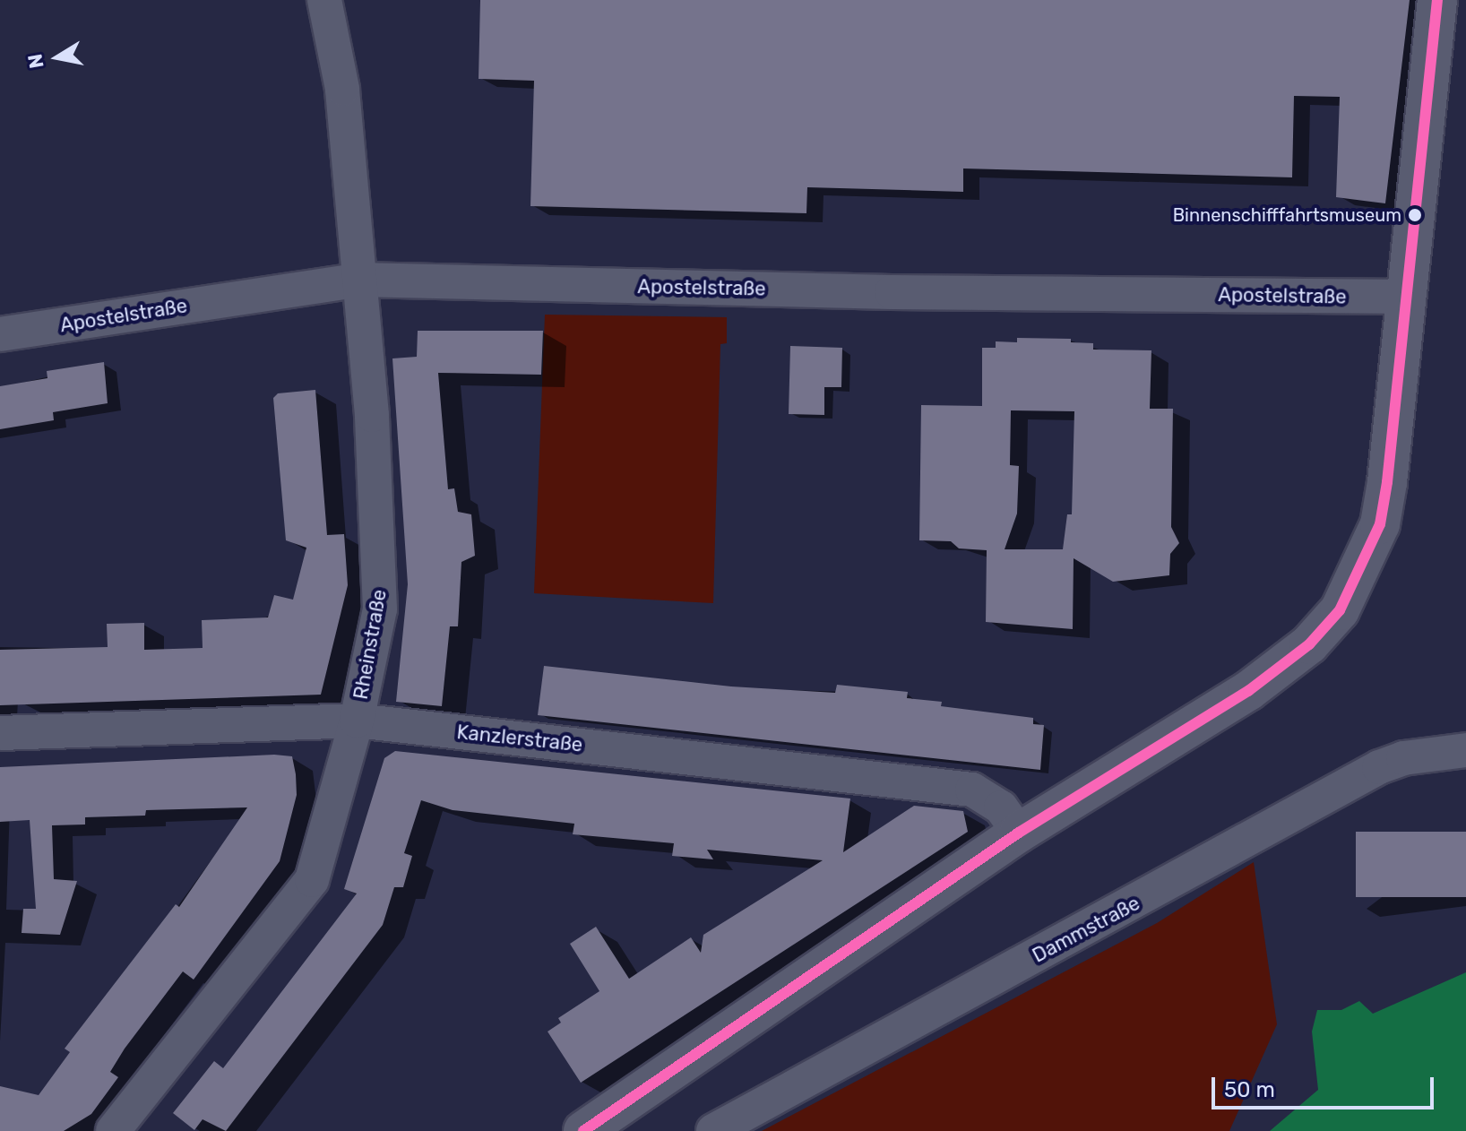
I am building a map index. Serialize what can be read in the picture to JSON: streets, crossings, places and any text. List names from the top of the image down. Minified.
{"streets":{"street":["Apostelstraße","Rheinstraße","Kanzlerstraße","Dammstraße"]},"crossings":[["Apostelstraße","Rheinstraße"],["Rheinstraße","Kanzlerstraße"]],"places":["Binnenschifffahrtsmuseum"],"scale_bar":"50 m","north":"left"}
